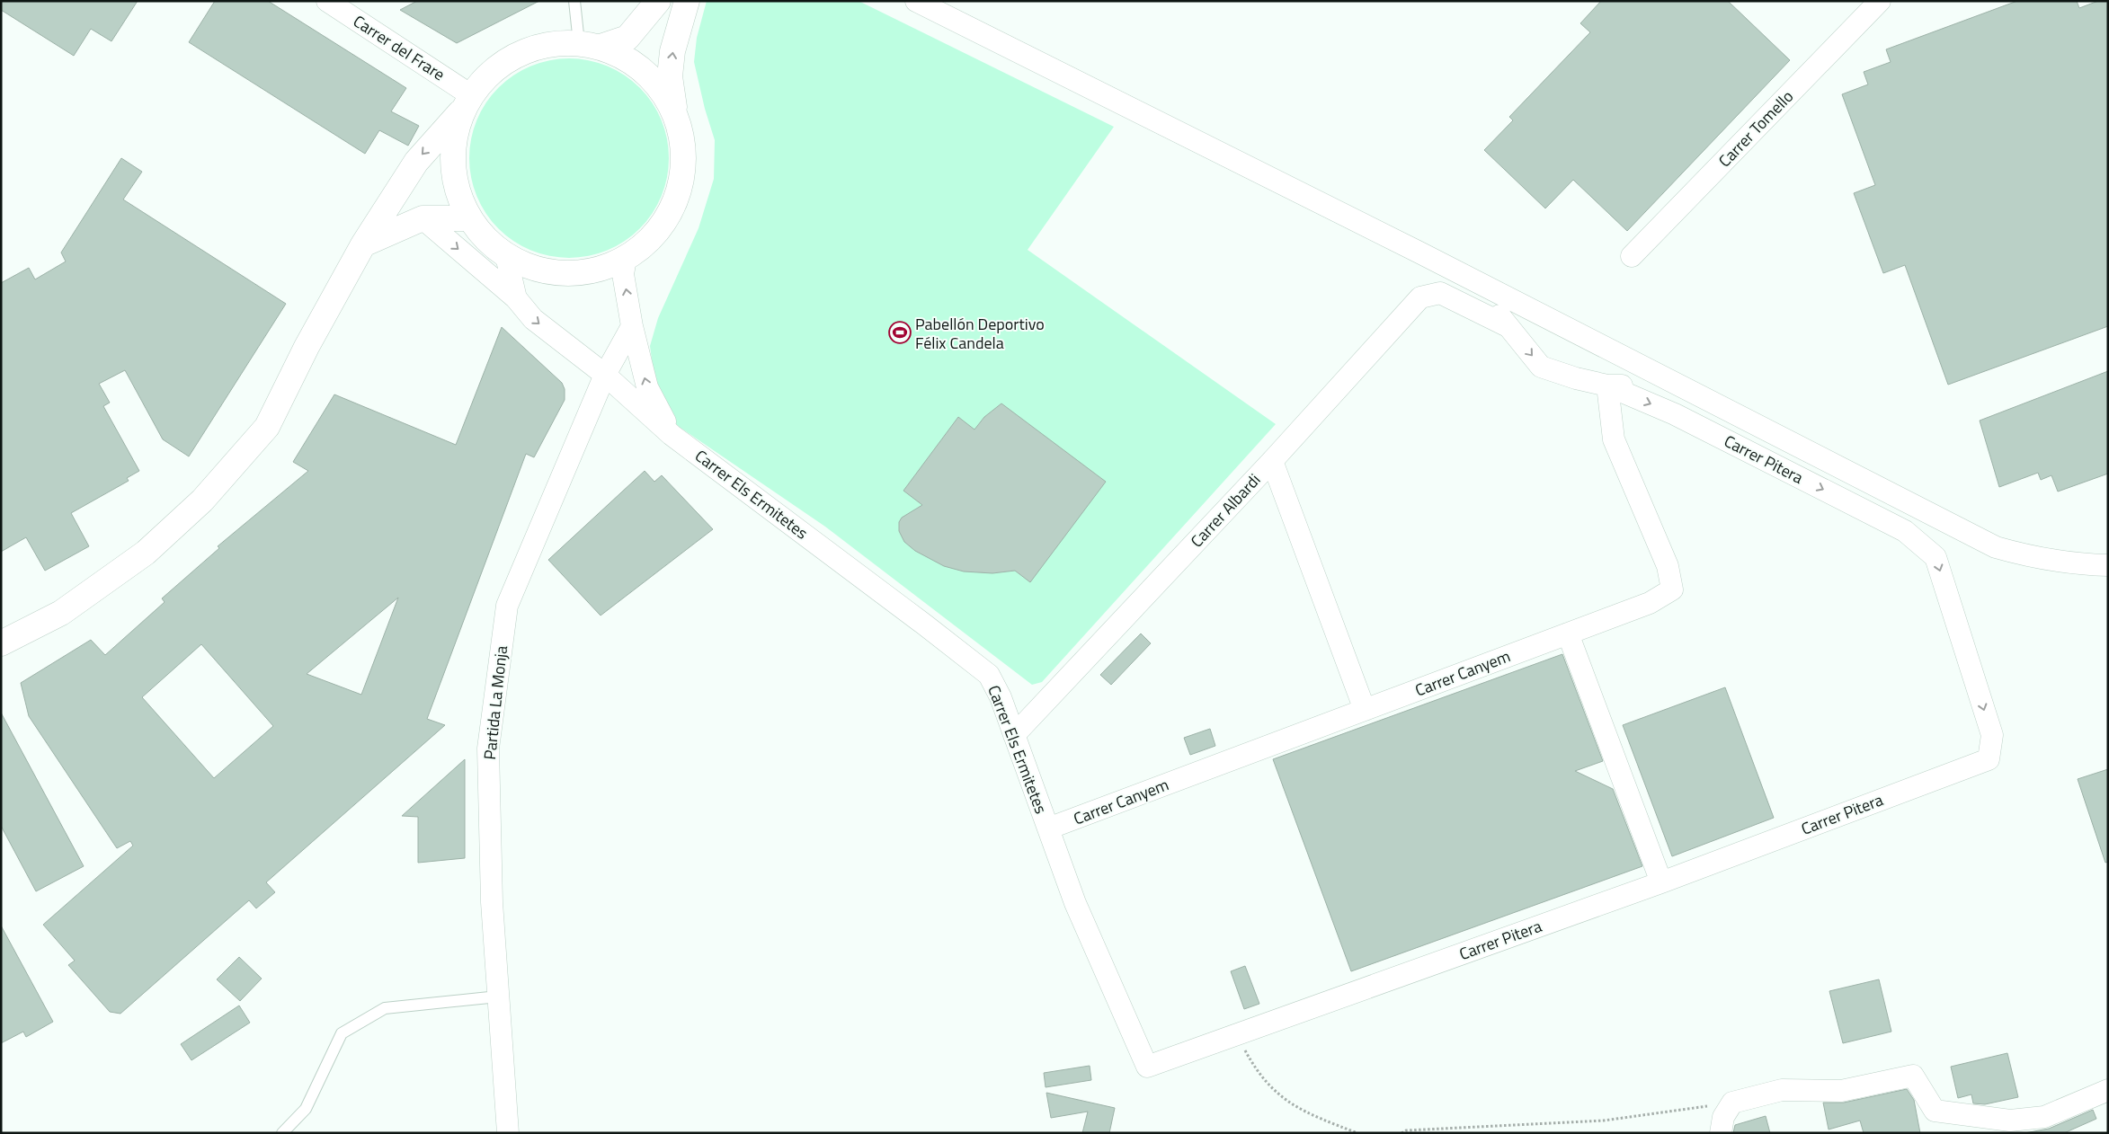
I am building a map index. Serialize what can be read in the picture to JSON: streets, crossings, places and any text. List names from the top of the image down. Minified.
{"streets":{"street":["Carrer del Frare","Carrer Tomello","Carrer Pitera","Carrer Els Ermitetes","Carrer Albardi","Carrer Canyem","Partida La Monja"]},"crossings":[["Carrer Pitera","Carrer Els Ermitetes"],["Carrer Pitera","Carrer Canyem"],["Carrer Els Ermitetes","Carrer Albardi"],["Carrer Els Ermitetes","Carrer Canyem"],["Carrer Els Ermitetes","Partida La Monja"]],"places":{"sports":["Pabellón Deportivo Félix Candela"]}}
